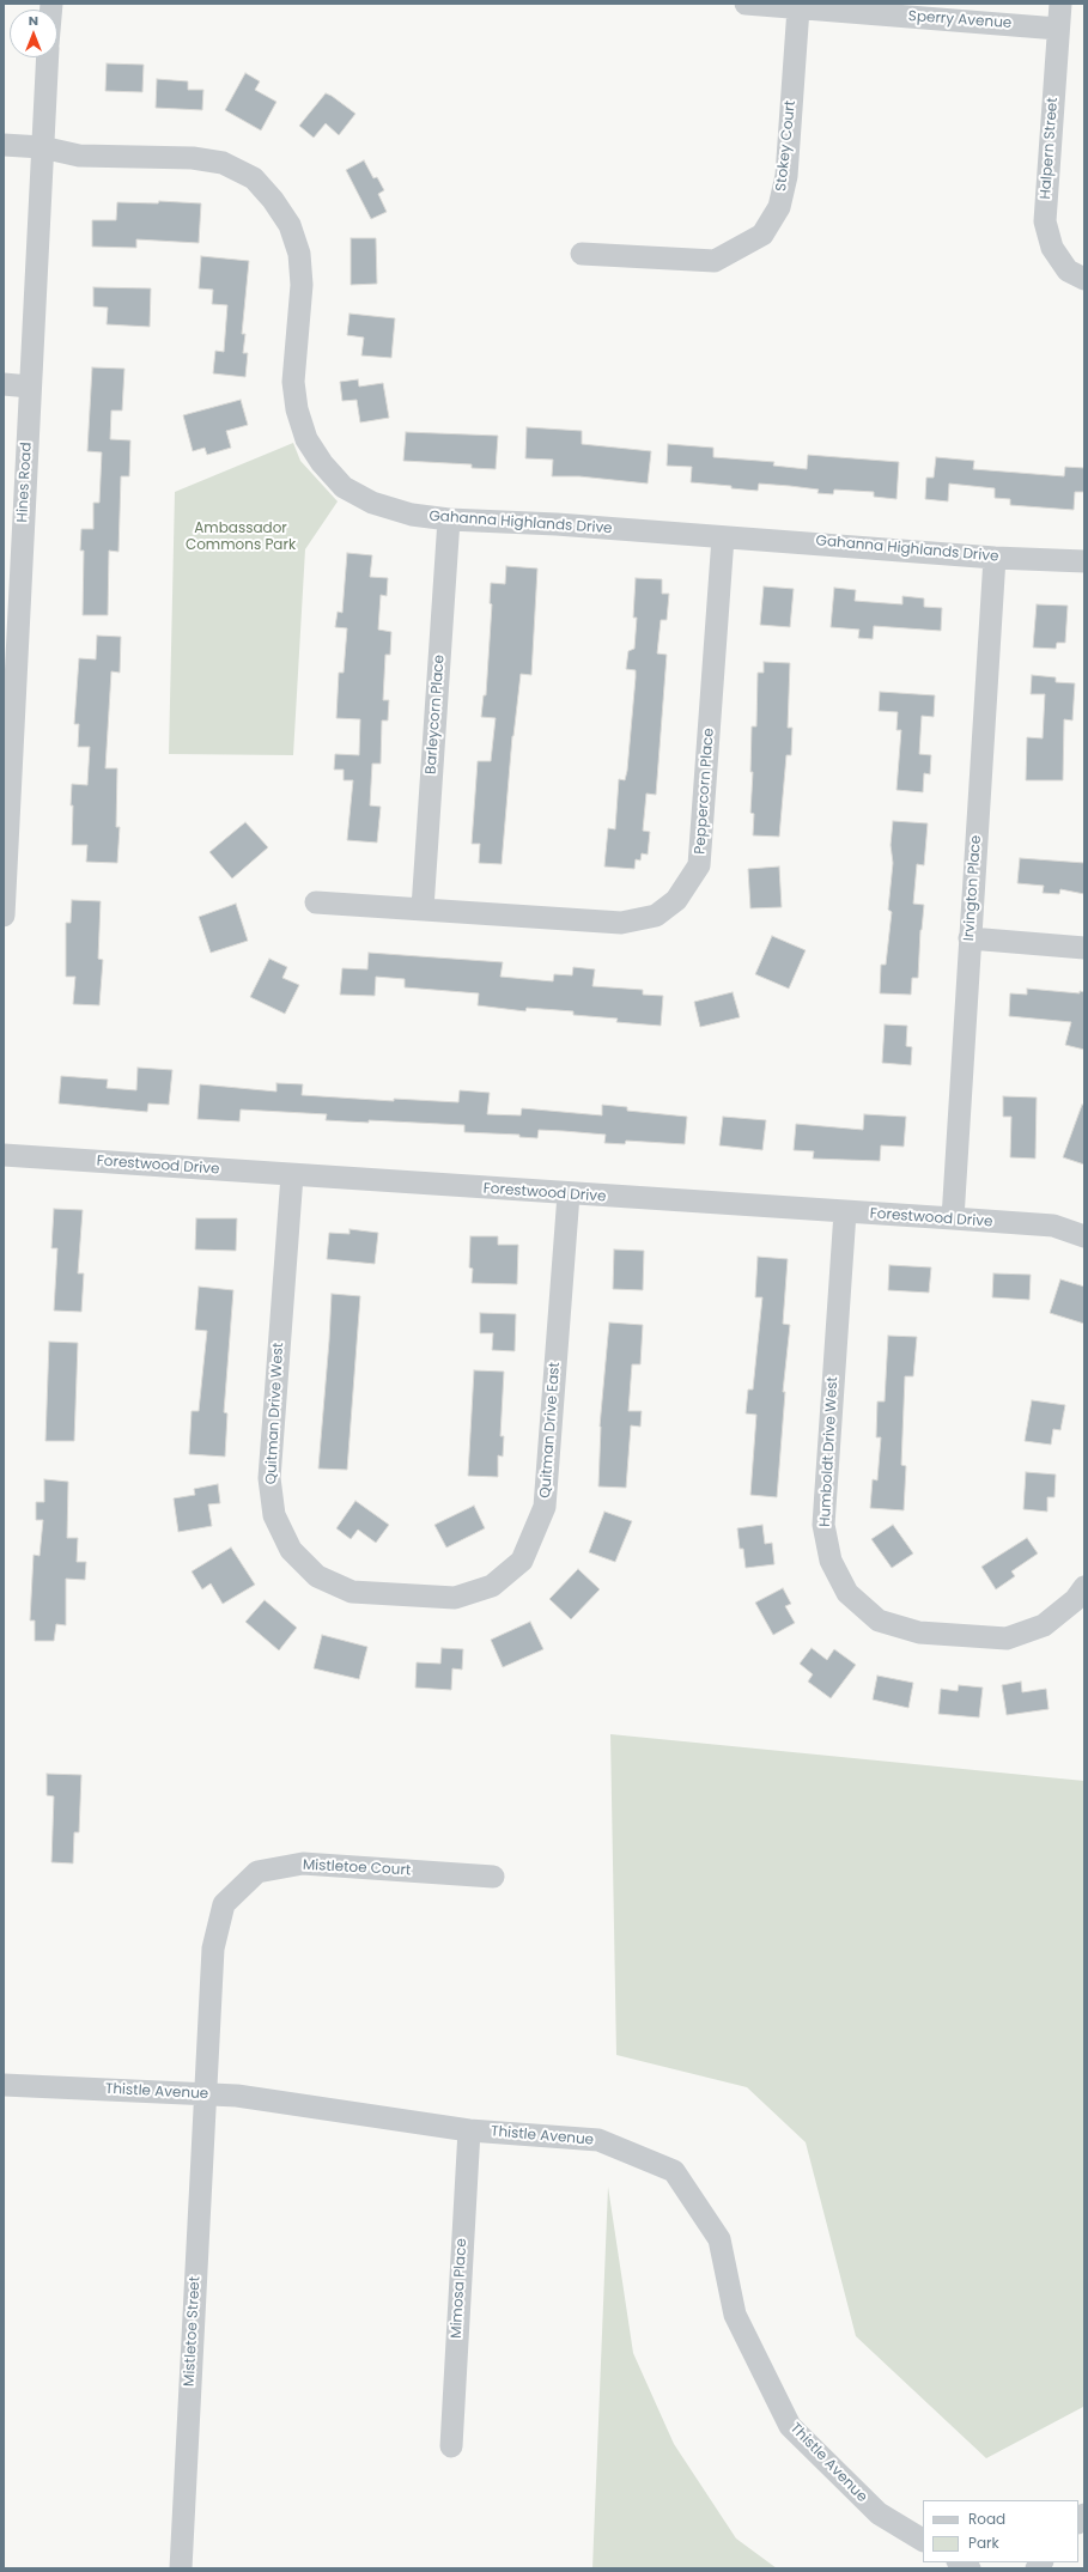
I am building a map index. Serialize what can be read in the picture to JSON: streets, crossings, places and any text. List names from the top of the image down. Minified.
{"streets":{"street":["Sperry Avenue","Stokey Court","Halpern Street","Hines Road","Gahanna Highlands Drive","Barleycorn Place","Peppercorn Place","Irvington Place","Forestwood Drive","Quitman Drive West","Quitman Drive East","Humboldt Drive West","Mistletoe Court","Thistle Avenue","Mimosa Place","Mistletoe Street"]},"crossings":[["Sperry Avenue","Stokey Court"],["Sperry Avenue","Halpern Street"],["Hines Road","Gahanna Highlands Drive"],["Gahanna Highlands Drive","Barleycorn Place"],["Gahanna Highlands Drive","Peppercorn Place"],["Gahanna Highlands Drive","Irvington Place"],["Barleycorn Place","Peppercorn Place"],["Irvington Place","Forestwood Drive"],["Forestwood Drive","Quitman Drive West"],["Forestwood Drive","Quitman Drive East"],["Forestwood Drive","Humboldt Drive West"],["Quitman Drive West","Quitman Drive East"],["Mistletoe Court","Thistle Avenue"],["Mistletoe Court","Mistletoe Street"],["Thistle Avenue","Mimosa Place"],["Thistle Avenue","Mistletoe Street"]],"parks":["Ambassador Commons Park"],"legend":["Road","Park"],"north":"top"}
